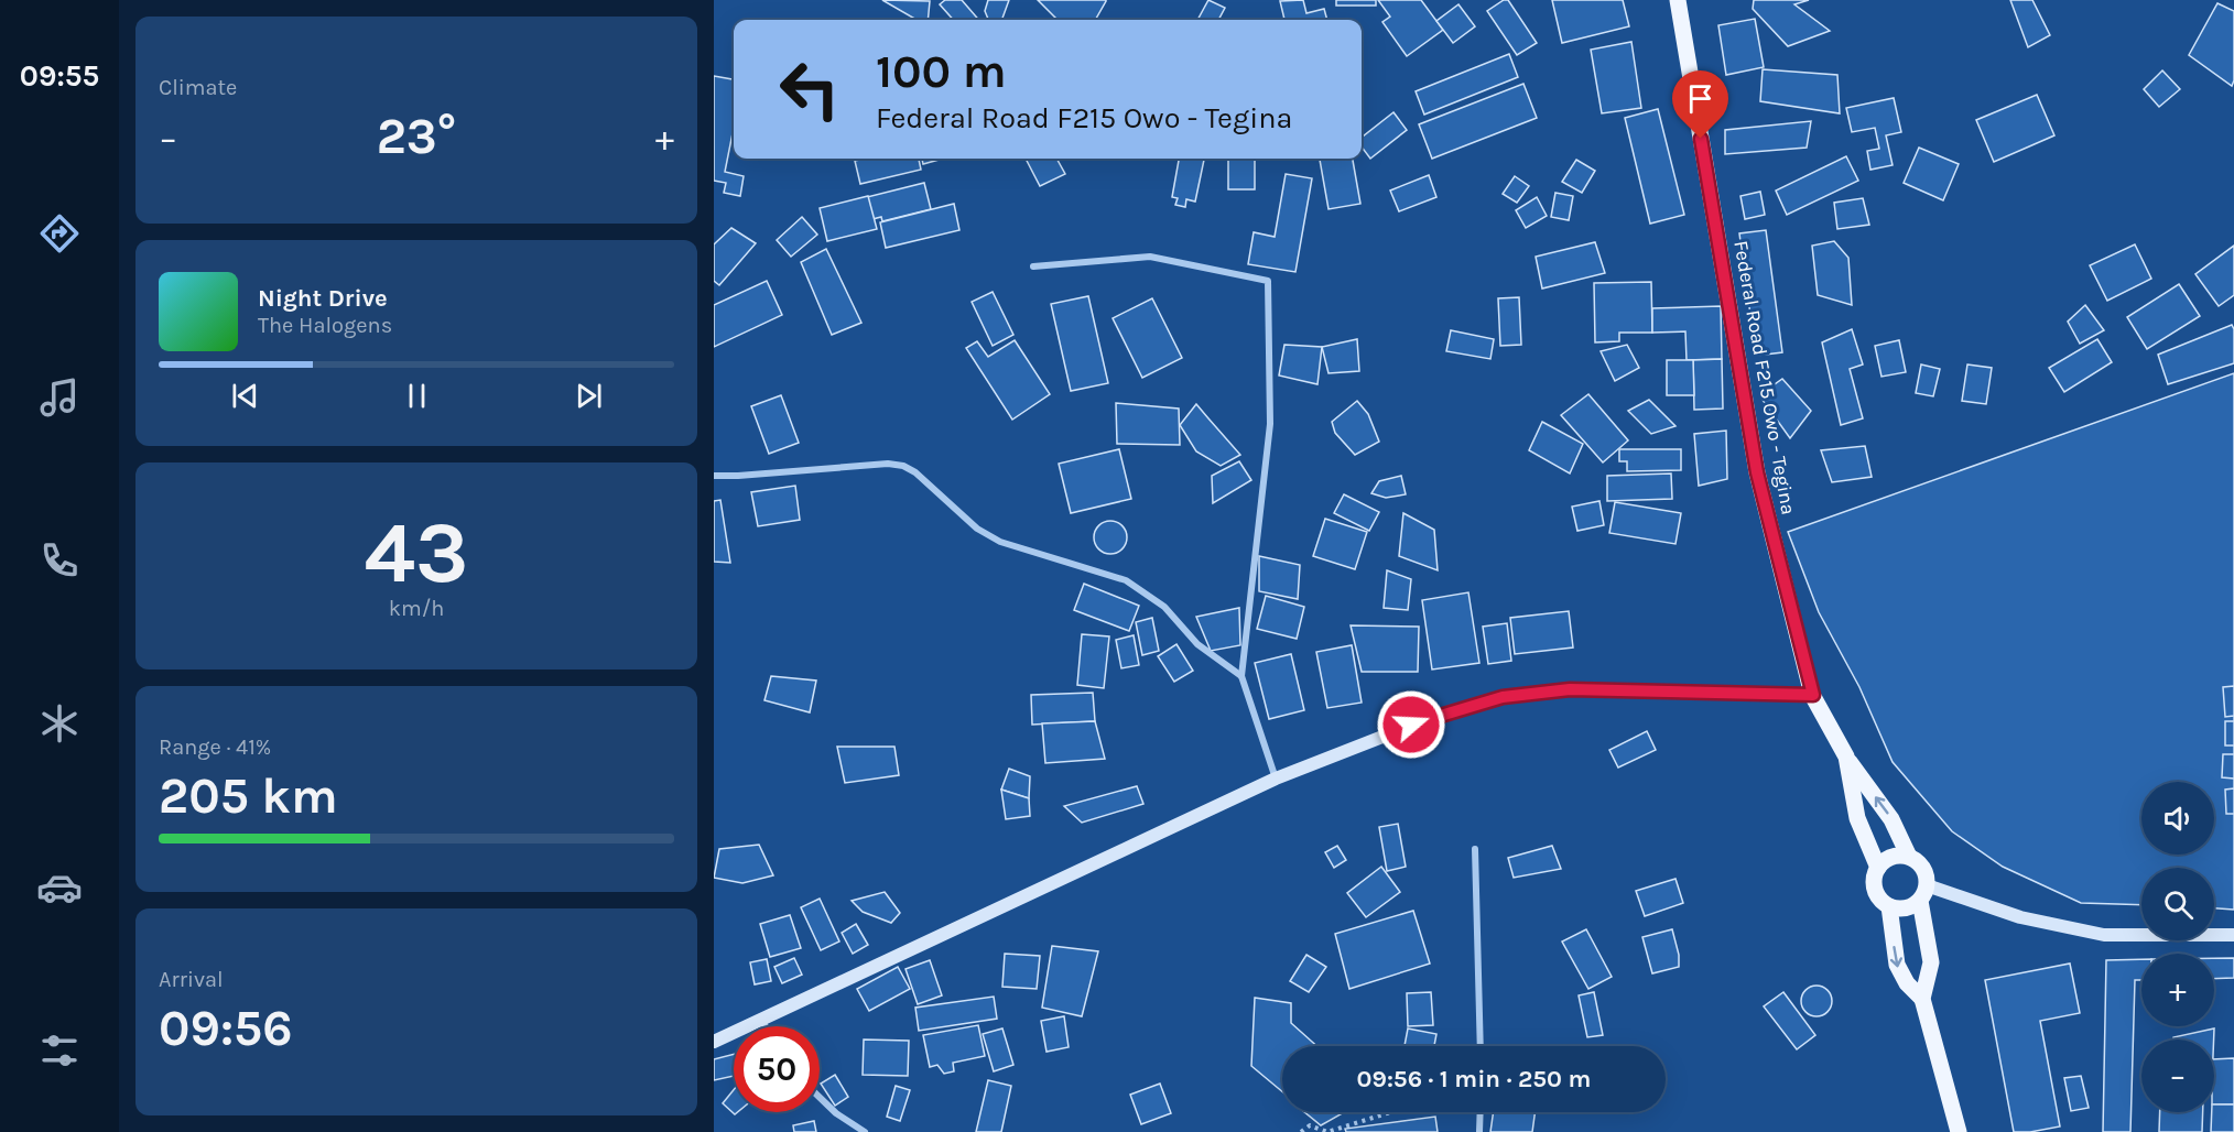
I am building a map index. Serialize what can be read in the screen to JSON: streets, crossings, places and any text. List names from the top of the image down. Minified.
{"streets":{"main road":["Federal Road F215 Owo - Tegina"]},"page":{"tabs":"09:55","tile":["Climate",["43","km/h"],["Range · 41%","205 km"],["Arrival","09:56"]],"turn":["100 m","Federal Road F215 Owo - Tegina"],"heat":["−","23°","+"],"song":["Night Drive","The Halogens"],"map_buttons":["+","−"],"limit":"50","trip":"09:56 · 1 min · 250 m"}}
